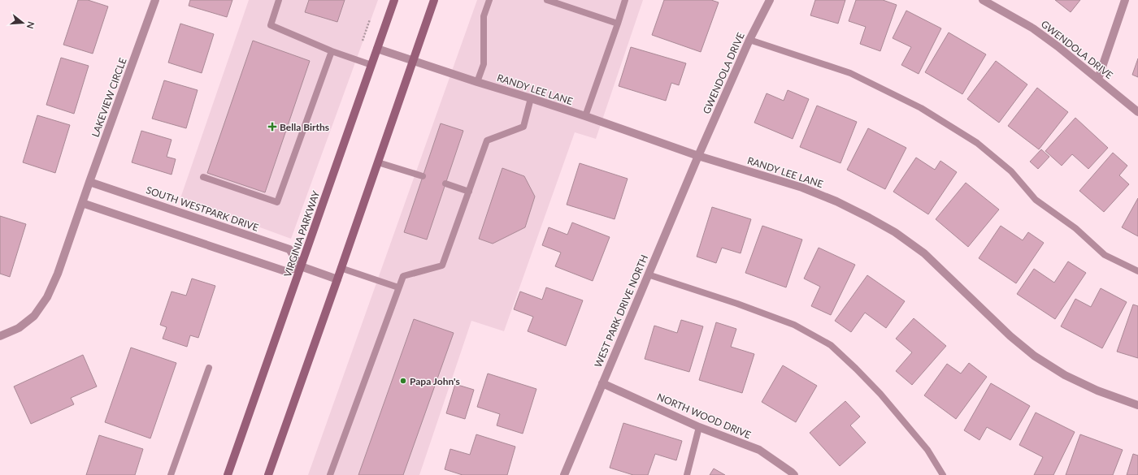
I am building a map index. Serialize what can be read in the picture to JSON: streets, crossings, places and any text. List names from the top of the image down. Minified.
{"streets":{"main road":["VIRGINIA PARKWAY"],"street":["GWENDOLA DRIVE","RANDY LEE LANE","LAKEVIEW CIRCLE","SOUTH WESTPARK DRIVE","WEST PARK DRIVE NORTH","NORTH WOOD DRIVE"]},"crossings":[["GWENDOLA DRIVE","RANDY LEE LANE"],["GWENDOLA DRIVE","WEST PARK DRIVE NORTH"],["RANDY LEE LANE","VIRGINIA PARKWAY"],["RANDY LEE LANE","WEST PARK DRIVE NORTH"],["LAKEVIEW CIRCLE","SOUTH WESTPARK DRIVE"],["SOUTH WESTPARK DRIVE","VIRGINIA PARKWAY"],["WEST PARK DRIVE NORTH","NORTH WOOD DRIVE"]],"places":{"health":["Bella Births"],"other":["Papa John's"]},"north":"right"}
